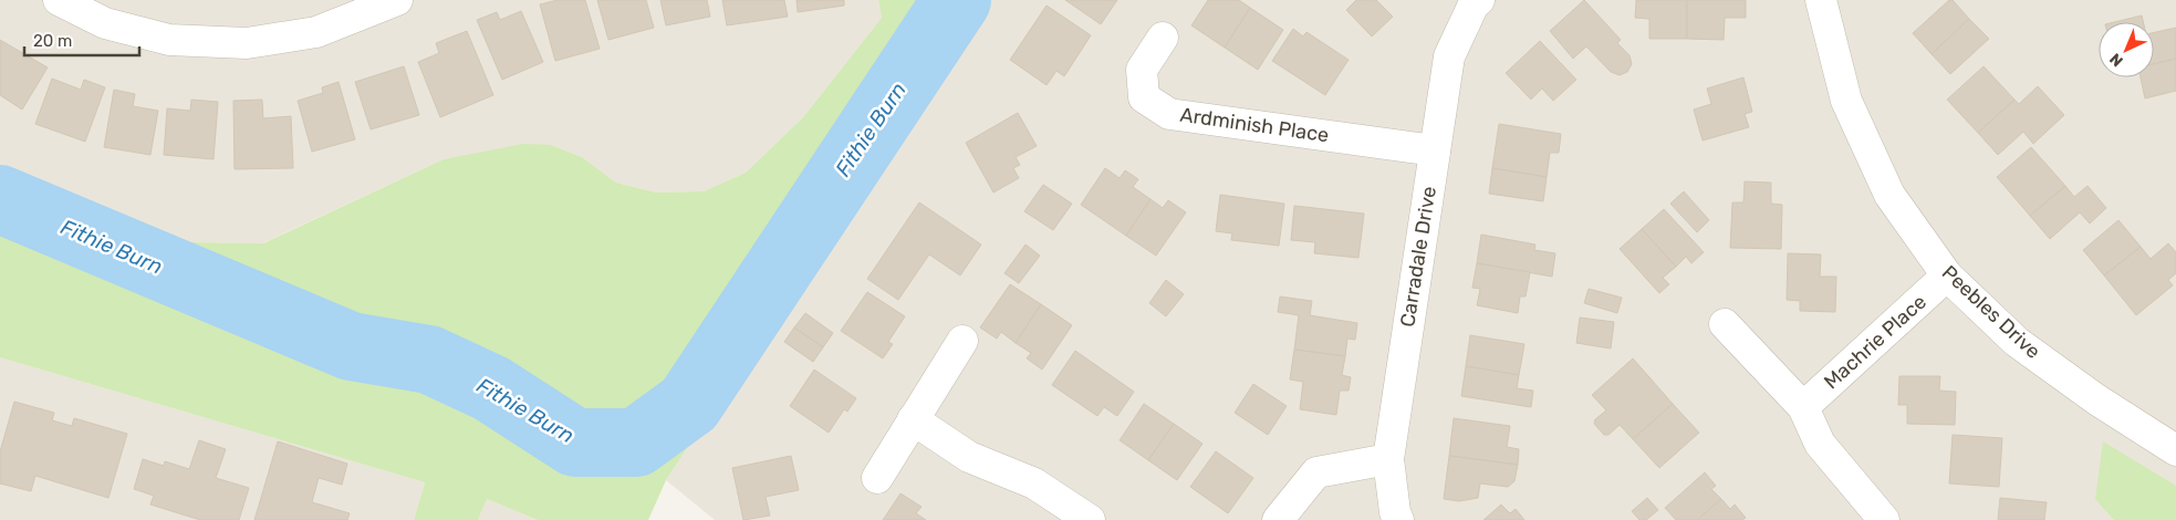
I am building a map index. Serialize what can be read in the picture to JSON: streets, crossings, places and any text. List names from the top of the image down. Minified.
{"streets":{"street":["Ardminish Place","Carradale Drive","Peebles Drive","Machrie Place"]},"crossings":[["Ardminish Place","Carradale Drive"],["Peebles Drive","Machrie Place"]],"water":["Fithie Burn"],"scale_bar":"20 m","north":"bottom left"}
